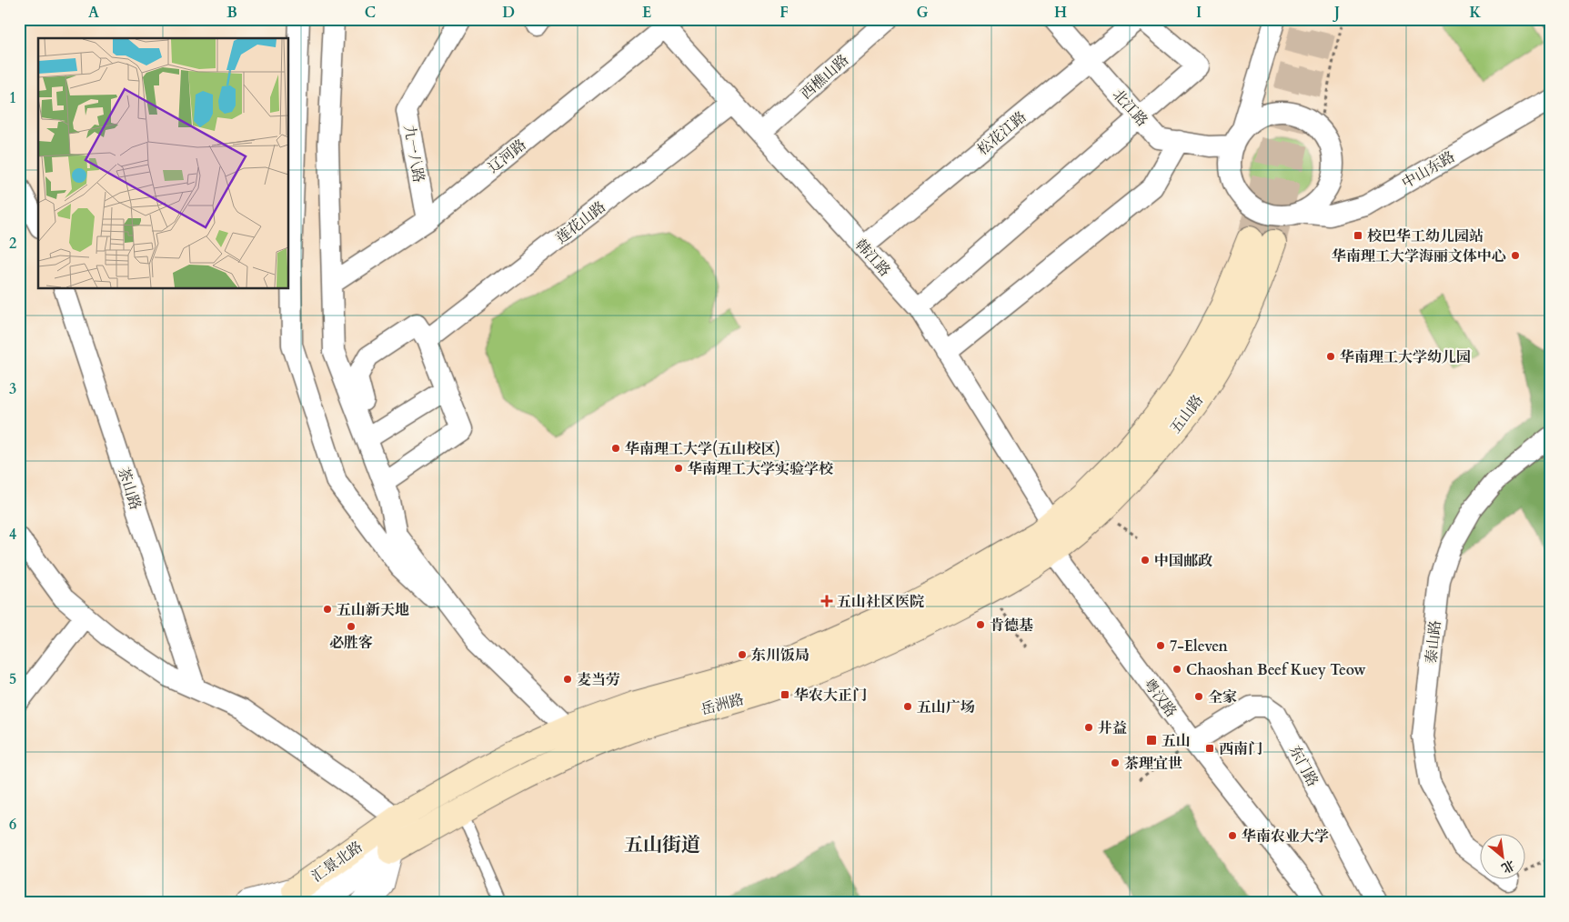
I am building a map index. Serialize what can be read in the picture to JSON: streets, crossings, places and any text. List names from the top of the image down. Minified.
{"streets":{"main road":["五山路","岳洲路","汇景北路"],"street":["西樵山路","北江路","松花江路","九一八路","辽河路","中山东路","莲花山路","韩江路","茶山路","泰山路","粤汉路","东门路"]},"crossings":[["西樵山路","韩江路"],["北江路","松花江路"],["北江路","中山东路"],["松花江路","韩江路"],["九一八路","辽河路"],["辽河路","韩江路"],["莲花山路","韩江路"],["韩江路","五山路"],["韩江路","粤汉路"],["韩江路","岳洲路"],["五山路","粤汉路"],["五山路","岳洲路"],["粤汉路","岳洲路"],["粤汉路","东门路"],["岳洲路","汇景北路"]],"districts":["五山街道"],"places":{"transit":["校巴华工幼儿园站","华农大正门","五山","西南门"],"other":["华南理工大学海丽文体中心","华南理工大学幼儿园","华南理工大学(五山校区)","华南理工大学实验学校","中国邮政","五山新天地","肯德基","必胜客","7-Eleven","东川饭局","Chaoshan Beef Kuey Teow","麦当劳","全家","五山广场","井益","茶理宜世","华南农业大学"],"health":["五山社区医院"]},"north":"bottom right","grid":{"columns":["A","B","C","D","E","F","G","H","I","J","K"],"rows":["1","2","3","4","5","6"]}}
